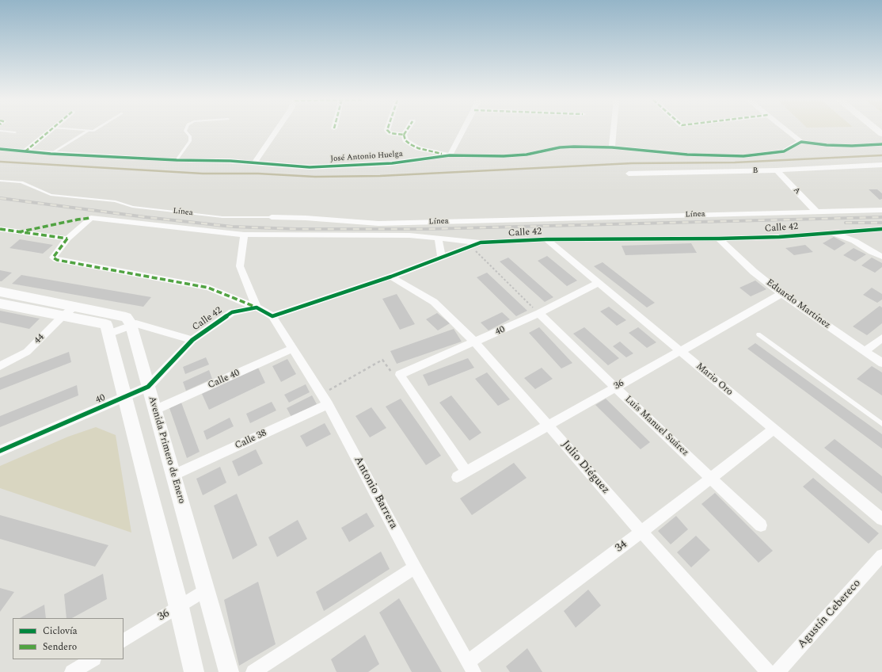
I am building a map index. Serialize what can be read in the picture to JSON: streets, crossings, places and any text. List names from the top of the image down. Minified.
{"streets":{"street":["José Antonio Huelga","B","A","Línea","Calle 42","Eduardo Martínez","40","44","Calle 40","Mario Oro","36","Luis Manuel Suárez","Calle 38","Avenida Primero de Enero","Julio Diéguez","Antonio Barrera","34","Agustín Cebereco"]},"crossings":[["B","A"],["A","Línea"],["Línea","Calle 42"],["Calle 42","Eduardo Martínez"],["Calle 42","40"],["Calle 42","Mario Oro"],["Calle 42","Avenida Primero de Enero"],["Calle 42","Julio Diéguez"],["Calle 42","Antonio Barrera"],["Eduardo Martínez","36"],["40","Mario Oro"],["40","Luis Manuel Suárez"],["40","Avenida Primero de Enero"],["40","Julio Diéguez"],["Calle 40","Avenida Primero de Enero"],["Calle 40","Antonio Barrera"],["Mario Oro","36"],["Mario Oro","34"],["36","Luis Manuel Suárez"],["36","Avenida Primero de Enero"],["36","Julio Diéguez"],["Luis Manuel Suárez","34"],["Calle 38","Avenida Primero de Enero"],["Calle 38","Antonio Barrera"],["Julio Diéguez","34"],["Antonio Barrera","34"]],"legend":["Ciclovía","Sendero"]}
